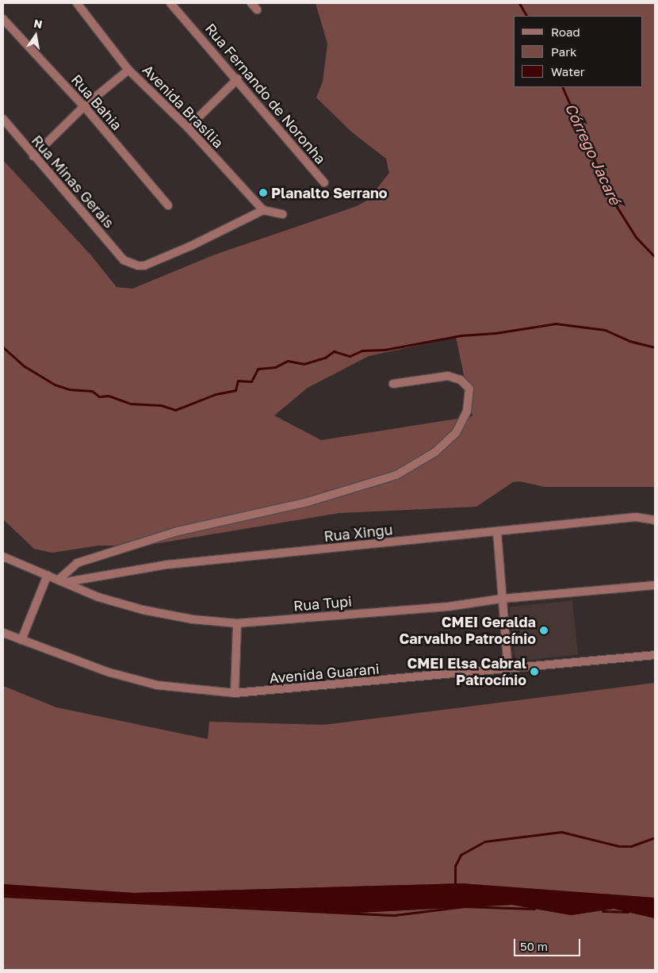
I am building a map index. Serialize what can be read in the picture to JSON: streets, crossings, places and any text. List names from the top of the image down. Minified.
{"streets":{"street":["Rua Fernando de Noronha","Rua Bahia","Avenida Brasília","Rua Minas Gerais","Rua Xingu","Rua Tupi","Avenida Guarani"]},"crossings":[["Avenida Brasília","Rua Minas Gerais"],["Rua Xingu","Rua Tupi"]],"water":["Córrego Jacaré"],"places":["Planalto Serrano","CMEI Geralda Carvalho Patrocínio","CMEI Elsa Cabral Patrocínio"],"legend":["Road","Park","Water"],"scale_bar":"50 m","north":"top"}
